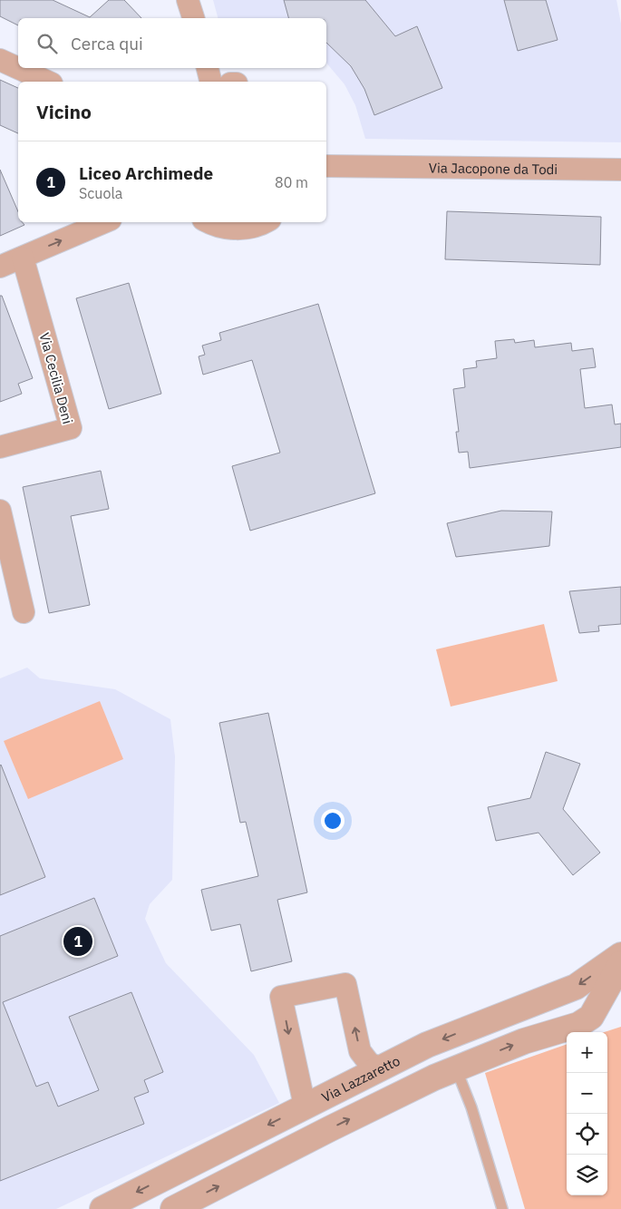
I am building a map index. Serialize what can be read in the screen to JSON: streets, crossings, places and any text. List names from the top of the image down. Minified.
{"streets":{"street":["Via Jacopone da Todi","Via Cecilia Deni","Via Lazzaretto"]},"page":{"search":"Cerca qui","heading":"Vicino","list":[{"mark":"1","name":"Liceo Archimede","note":"Scuola","value":"80 m"}],"pins":"1","map_buttons":["+","−"]}}
